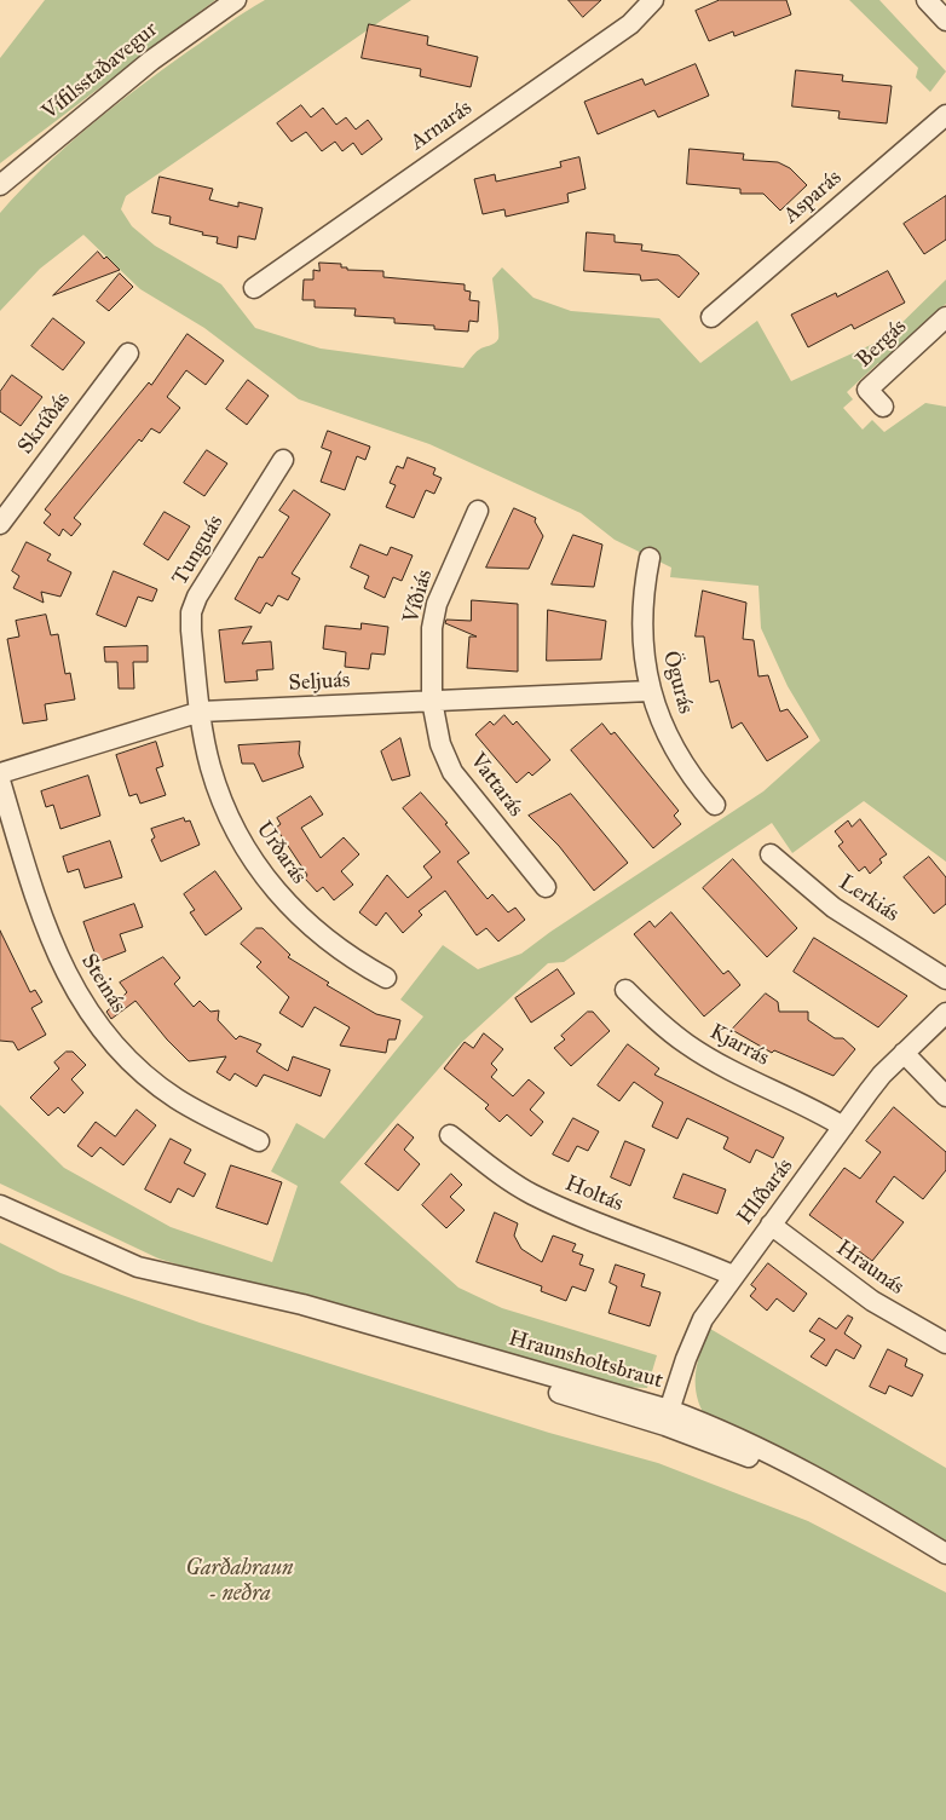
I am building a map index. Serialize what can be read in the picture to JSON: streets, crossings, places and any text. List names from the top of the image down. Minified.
{"streets":{"street":["Vífilsstaðavegur","Arnarás","Asparás","Bergás","Skrúðás","Tunguás","Víðiás","Seljuás","Ögurás","Vattarás","Urðarás","Lerkiás","Steinás","Kjarrás","Hlíðarás","Holtás","Hraunás","Hraunsholtsbraut"]},"crossings":[["Tunguás","Seljuás"],["Tunguás","Urðarás"],["Víðiás","Seljuás"],["Víðiás","Vattarás"],["Seljuás","Ögurás"],["Seljuás","Vattarás"],["Seljuás","Urðarás"],["Kjarrás","Hlíðarás"],["Hlíðarás","Holtás"],["Hlíðarás","Hraunás"],["Hlíðarás","Hraunsholtsbraut"]],"parks":["Garðahraun - neðra"]}
